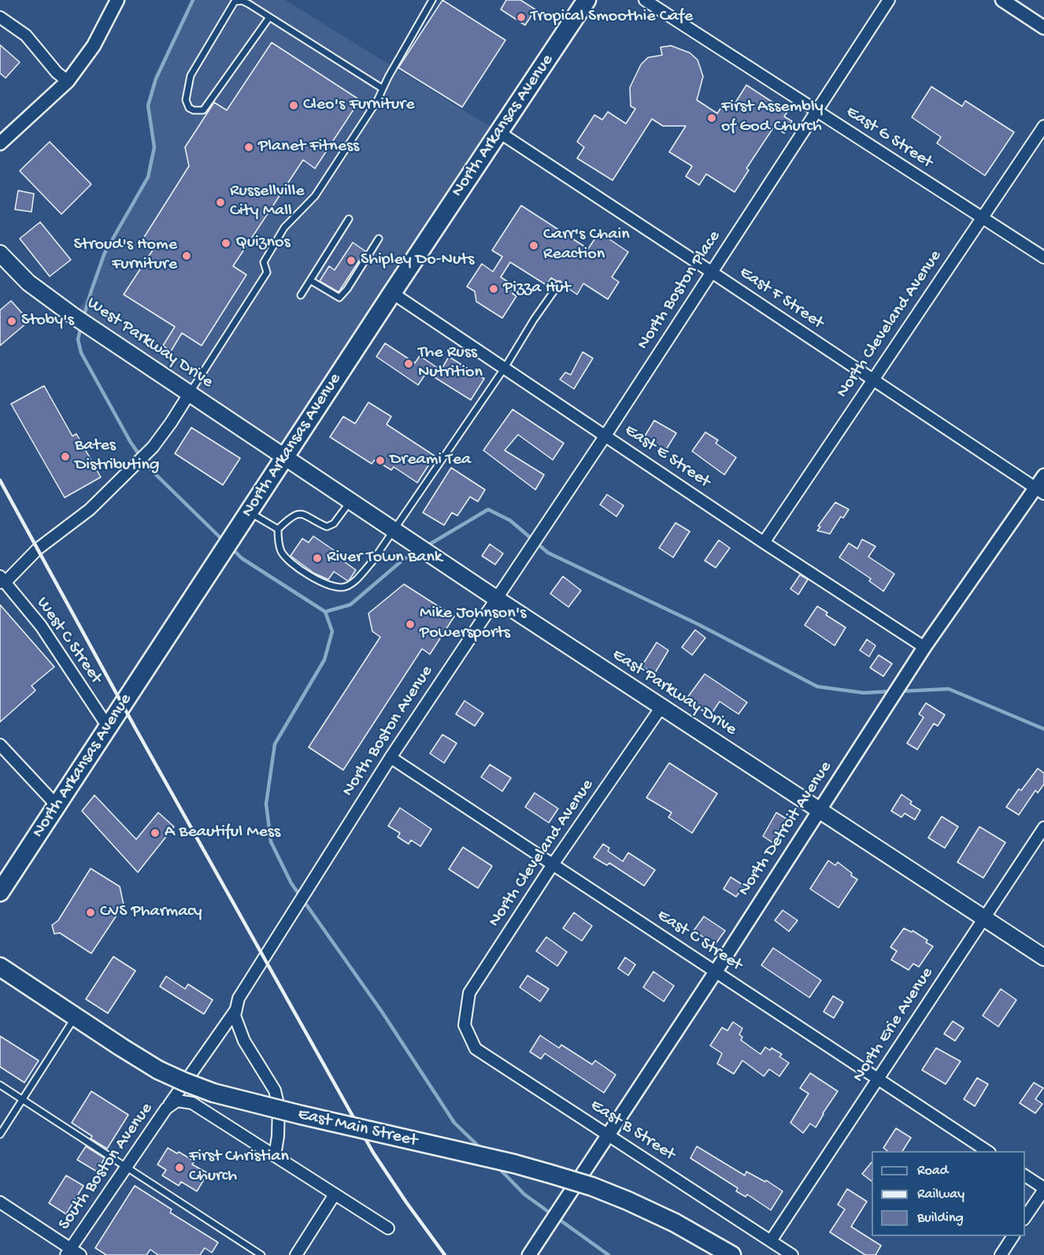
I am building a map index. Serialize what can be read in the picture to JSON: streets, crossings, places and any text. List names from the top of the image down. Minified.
{"streets":{"main road":["North Arkansas Avenue","West Parkway Drive","East Parkway Drive","East Main Street"],"street":["East G Street","North Boston Place","East F Street","North Cleveland Avenue","East E Street","West C Street","North Boston Avenue","North Detroit Avenue","East C Street","North Erie Avenue","East B Street","South Boston Avenue"]},"crossings":[["North Arkansas Avenue","East F Street"],["North Arkansas Avenue","West Parkway Drive"],["North Arkansas Avenue","East E Street"],["North Arkansas Avenue","West C Street"],["North Arkansas Avenue","East Parkway Drive"],["East G Street","North Boston Place"],["East G Street","North Cleveland Avenue"],["North Boston Place","East F Street"],["North Boston Place","East E Street"],["North Boston Place","East Parkway Drive"],["North Boston Place","North Boston Avenue"],["East F Street","North Cleveland Avenue"],["East F Street","North Detroit Avenue"],["North Cleveland Avenue","East E Street"],["North Cleveland Avenue","East Parkway Drive"],["North Cleveland Avenue","East C Street"],["North Cleveland Avenue","East B Street"],["West Parkway Drive","East Parkway Drive"],["East E Street","North Detroit Avenue"],["East Parkway Drive","North Boston Avenue"],["East Parkway Drive","North Detroit Avenue"],["East Parkway Drive","North Erie Avenue"],["North Boston Avenue","East C Street"],["North Detroit Avenue","East C Street"],["North Detroit Avenue","East B Street"],["East C Street","North Erie Avenue"],["North Erie Avenue","East B Street"]],"places":["Tropical Smoothie Cafe","Cleo's Furniture","First Assembly of God Church","Planet Fitness","Russellville City Mall","Quiznos","Carr's Chain Reaction","Stroud's Home Furniture","Shipley Do-Nuts","Pizza Hut","Stoby's","The Russ Nutrition","Bates Distributing","Dreami Tea","River Town Bank","Mike Johnson's Powersports","A Beautiful Mess","CVS Pharmacy","First Christian Church"],"legend":["Road","Railway","Building"]}
